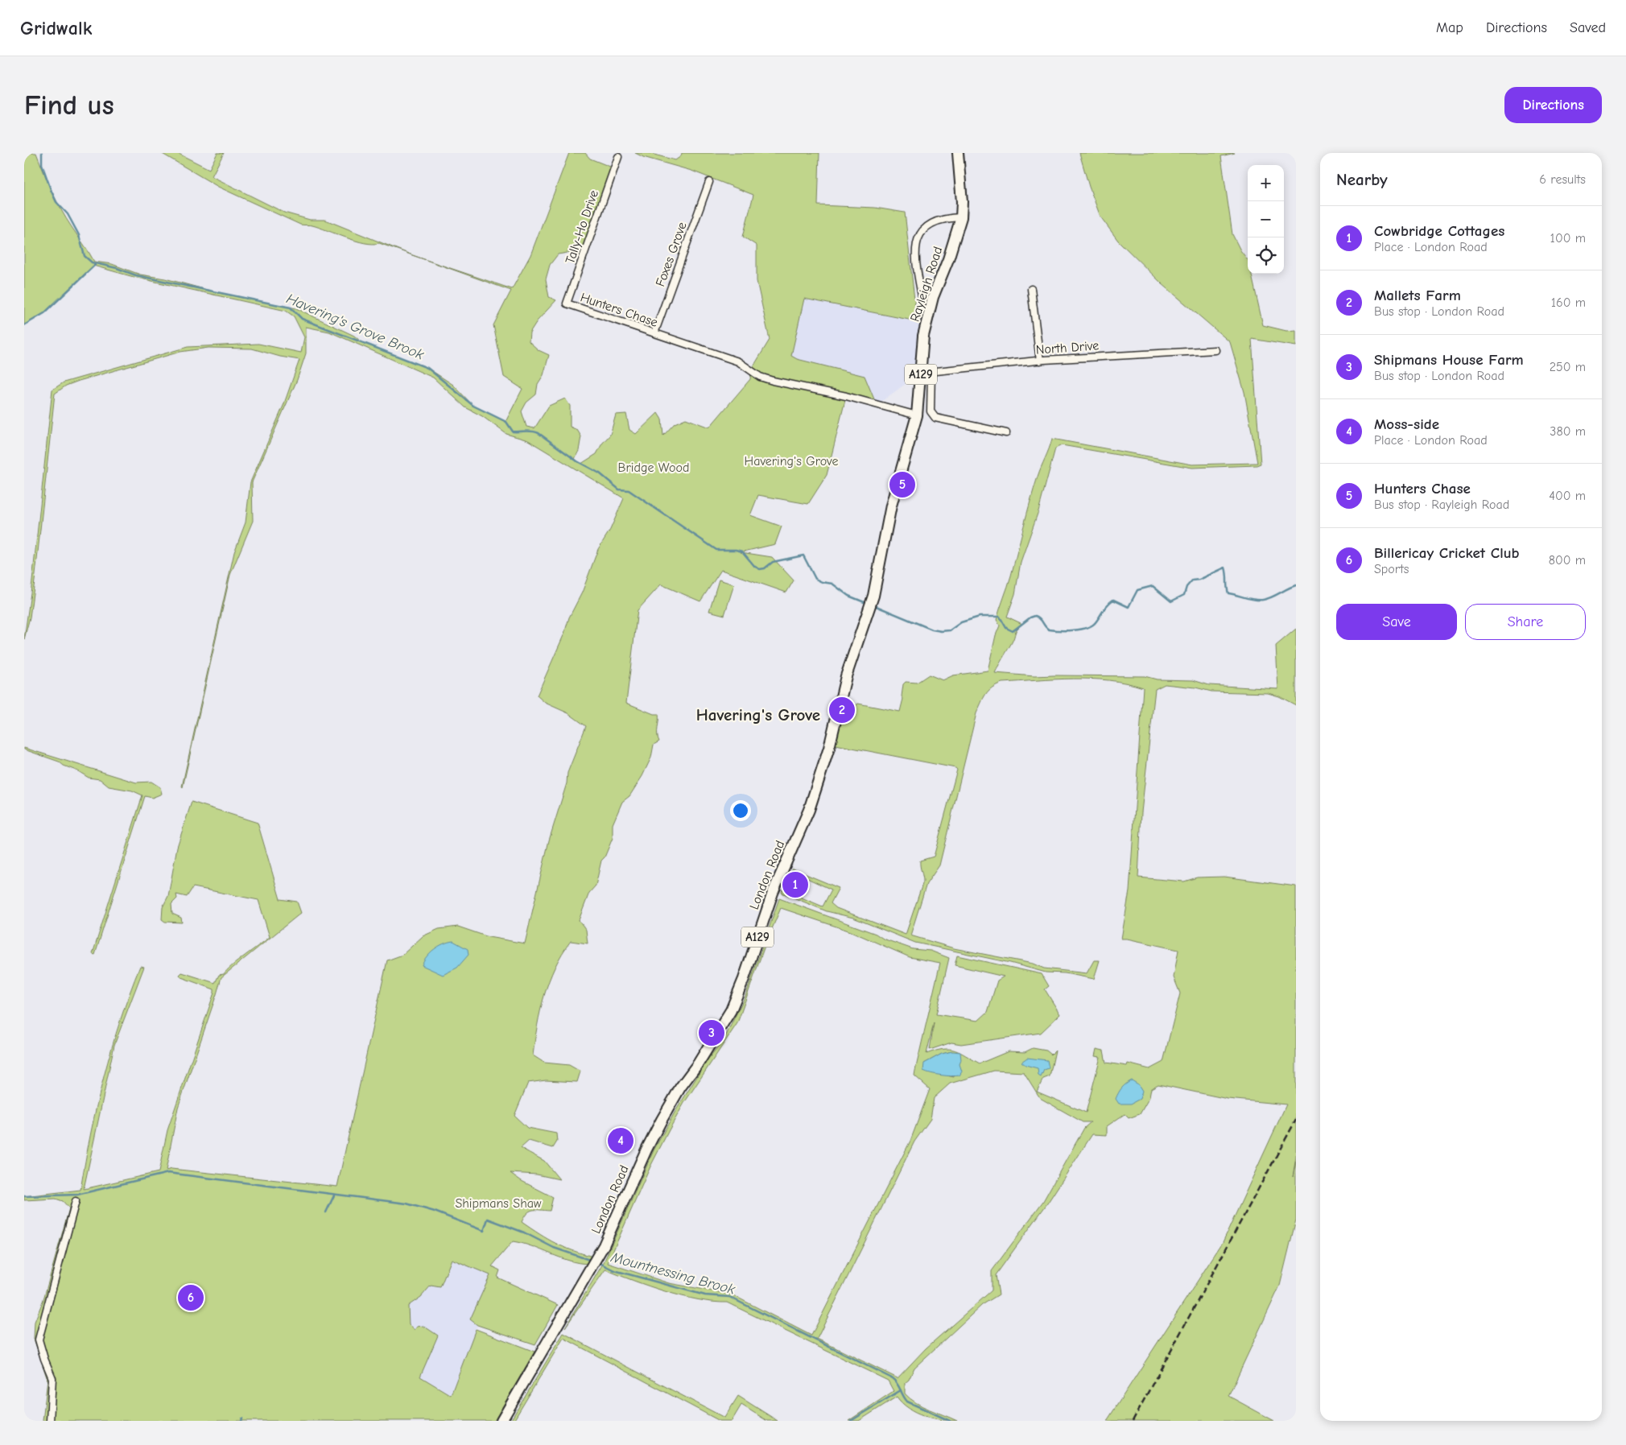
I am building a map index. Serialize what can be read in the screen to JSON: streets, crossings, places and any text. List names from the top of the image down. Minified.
{"streets":{"main road":["Rayleigh Road","A129","London Road"],"street":["Tally-Ho Drive","Foxes Grove","Hunters Chase","North Drive"]},"crossings":[["Tally-Ho Drive","Hunters Chase"],["Foxes Grove","Hunters Chase"],["Rayleigh Road","Hunters Chase"],["Rayleigh Road","North Drive"],["Rayleigh Road","London Road"]],"districts":["Havering's Grove"],"water":["Havering's Grove Brook","Mountnessing Brook"],"parks":["Havering's Grove","Bridge Wood","Shipmans Shaw"],"page":{"header":"Gridwalk","nav":["Map","Directions","Saved"],"buttons":["Directions",["Save","Share"]],"title":"Find us","heading":["Nearby","6 results"],"map_buttons":["+","−"],"list":[{"mark":"1","name":"Cowbridge Cottages","note":"Place · London Road","value":"100 m"},{"mark":"2","name":"Mallets Farm","note":"Bus stop · London Road","value":"160 m"},{"mark":"3","name":"Shipmans House Farm","note":"Bus stop · London Road","value":"250 m"},{"mark":"4","name":"Moss-side","note":"Place · London Road","value":"380 m"},{"mark":"5","name":"Hunters Chase","note":"Bus stop · Rayleigh Road","value":"400 m"},{"mark":"6","name":"Billericay Cricket Club","note":"Sports","value":"800 m"}],"pins":["5","2","1","3","4","6"]}}
